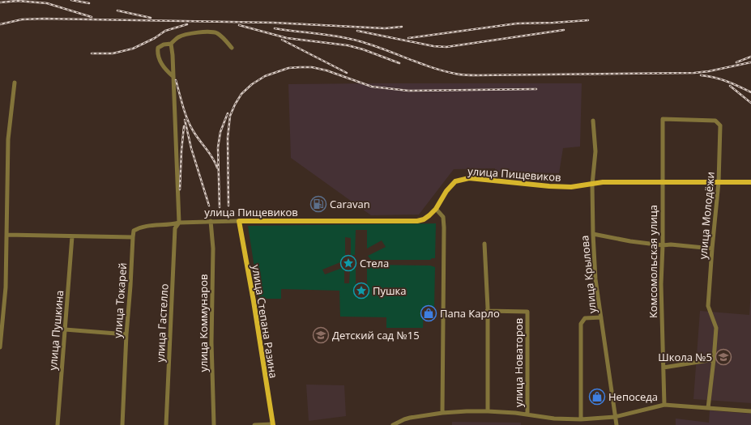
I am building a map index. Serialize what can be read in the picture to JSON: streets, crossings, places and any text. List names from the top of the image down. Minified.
{"streets":{"main road":["улица Пищевиков","улица Степана Разина"],"street":["улица Молодёжи","Комсомольская улица","улица Крылова","улица Токарей","улица Гастелло","улица Коммунаров","улица Пушкина","улица Новаторов"]},"crossings":[["улица Пищевиков","улица Молодёжи"],["улица Пищевиков","Комсомольская улица"],["улица Пищевиков","улица Крылова"],["улица Пищевиков","улица Токарей"],["улица Пищевиков","улица Степана Разина"],["улица Пищевиков","улица Гастелло"],["улица Пищевиков","улица Коммунаров"],["улица Молодёжи","Комсомольская улица"]],"places":{"fuel station":["Caravan"],"place":["Стела","Пушка"],"shop":["Папа Карло","Непоседа"],"school or university":["Детский сад №15","Школа №5"]}}
